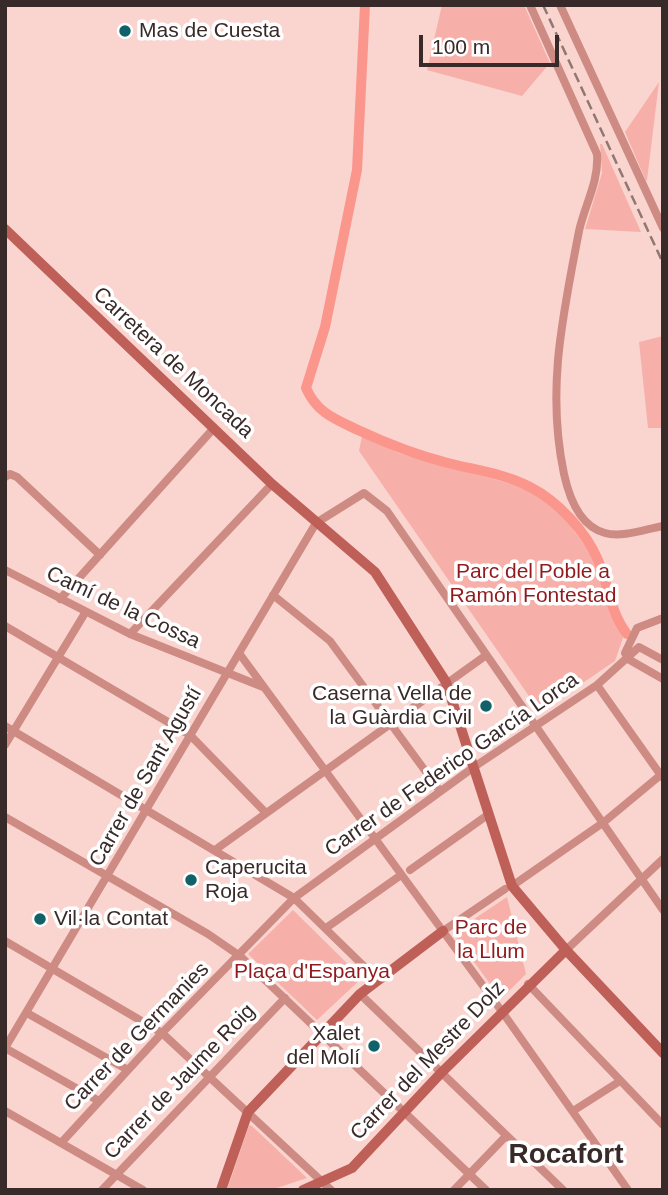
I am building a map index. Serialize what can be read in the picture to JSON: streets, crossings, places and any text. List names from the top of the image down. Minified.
{"streets":{"street":["Carretera de Moncada","Camí de la Cossa","Carrer de Federico García Lorca","Carrer de Sant Agustí","Carrer de Germanies","Carrer del Mestre Dolz","Carrer de Jaume Roig"]},"crossings":[["Carretera de Moncada","Carrer de Federico García Lorca"],["Carretera de Moncada","Carrer de Sant Agustí"],["Camí de la Cossa","Carrer de Sant Agustí"]],"districts":["Rocafort"],"parks":["Parc del Poble a Ramón Fontestad","Parc de la Llum","Plaça d'Espanya"],"places":["Mas de Cuesta","Caserna Vella de la Guàrdia Civil","Caperucita Roja","Vil·la Contat","Xalet del Molí"],"scale_bar":"100 m"}
